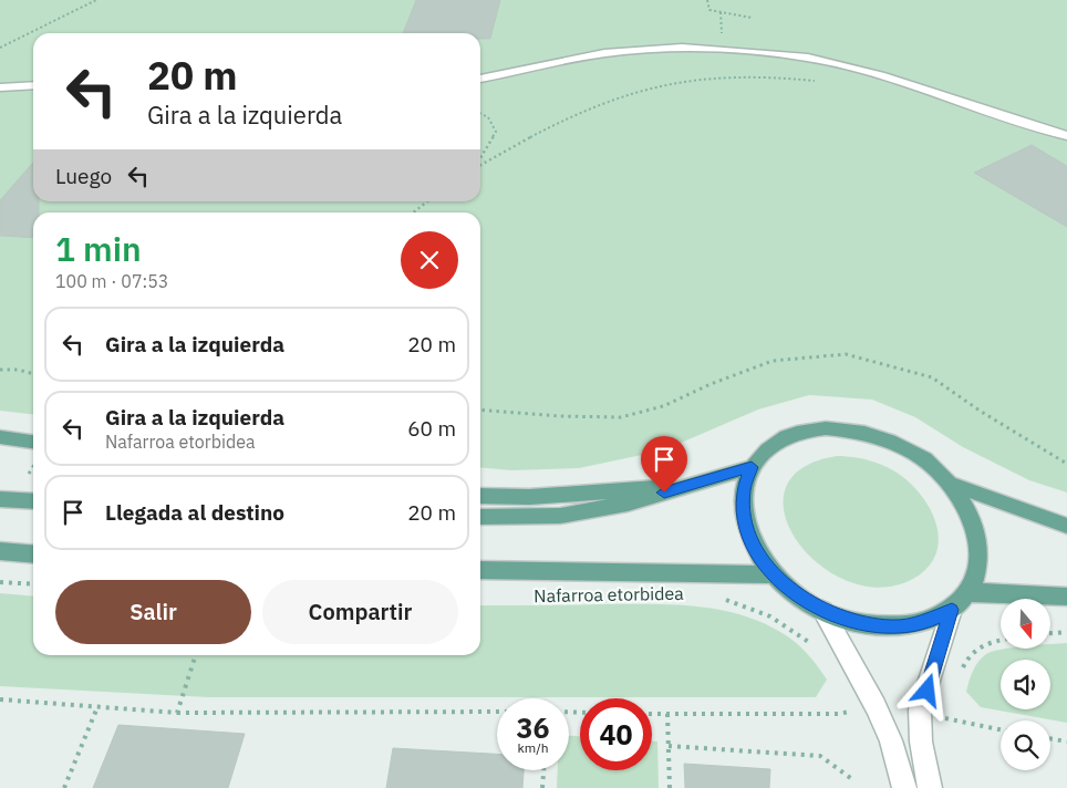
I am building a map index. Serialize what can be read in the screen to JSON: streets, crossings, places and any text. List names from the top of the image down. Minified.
{"streets":{"main road":["Nafarroa etorbidea"]},"north":"bottom","page":{"turn":["20 m","Gira a la izquierda"],"then":"Luego","heading":["1 min","100 m · 07:53"],"list":[{"name":"Gira a la izquierda","value":"20 m"},{"name":"Gira a la izquierda","note":"Nafarroa etorbidea","value":"60 m"},{"name":"Llegada al destino","value":"20 m"}],"buttons":["Salir","Compartir"],"speed":"36 km/h","limit":"40"}}
